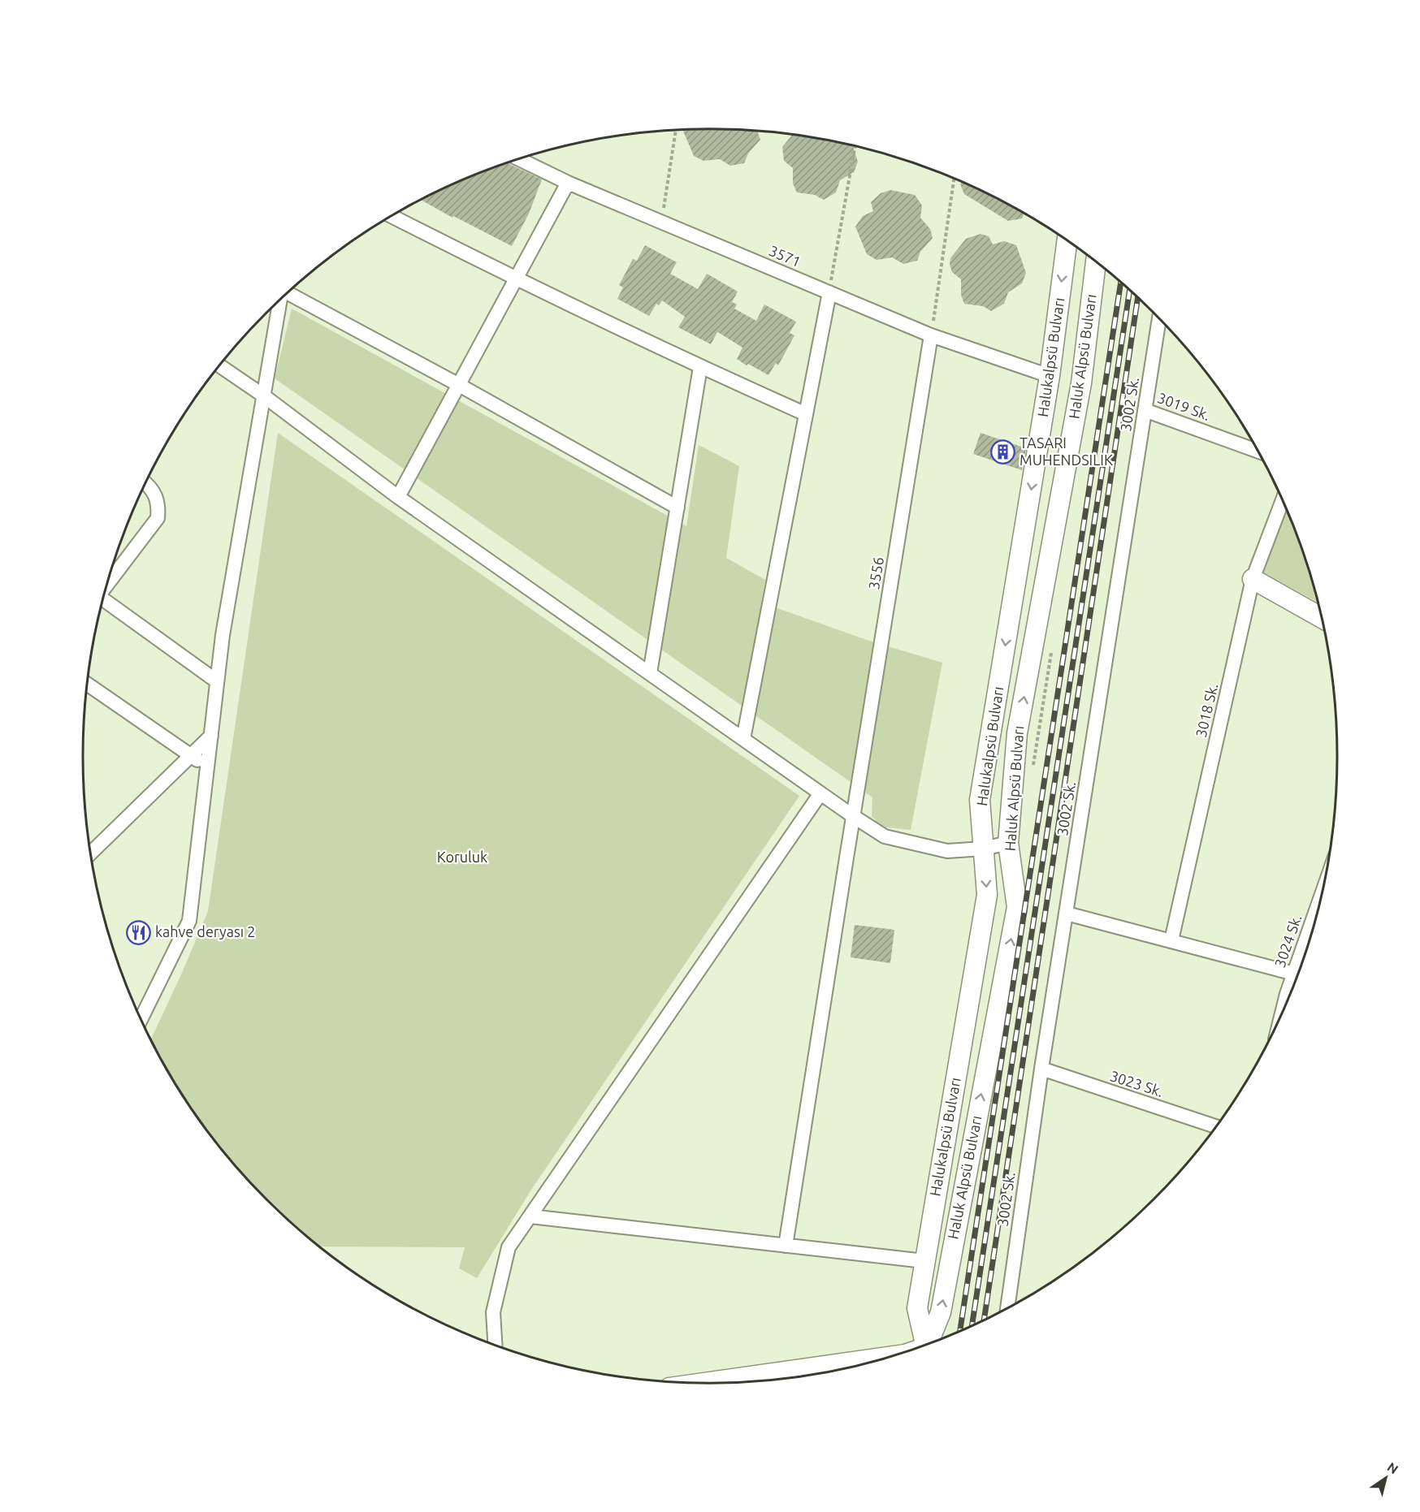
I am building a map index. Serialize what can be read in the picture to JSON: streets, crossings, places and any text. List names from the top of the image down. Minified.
{"streets":{"main road":["Haluk Alpsü Bulvarı","Halukalpsü Bulvarı"],"street":["3571","3002 Sk.","3019 Sk.","3556","3018 Sk.","3024 Sk.","3023 Sk."]},"crossings":[["3571","Halukalpsü Bulvarı"],["3571","3556"],["3002 Sk.","3019 Sk."],["3002 Sk.","3023 Sk."]],"one_way":["Haluk Alpsü Bulvarı","Halukalpsü Bulvarı"],"parks":["Koruluk"],"places":{"building":["TASARI MUHENDSILIK"],"restaurant":["kahve deryası 2"]},"north":"top right"}
